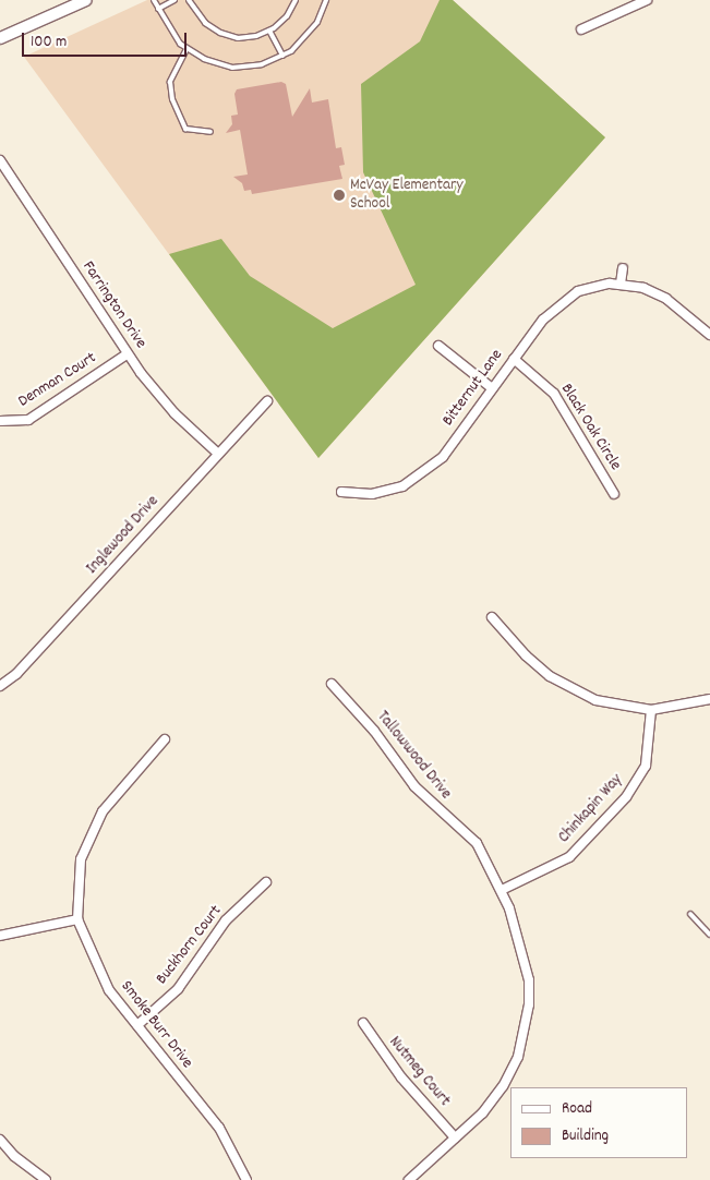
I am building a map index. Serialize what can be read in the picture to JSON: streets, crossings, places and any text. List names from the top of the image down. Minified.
{"streets":{"street":["Farrington Drive","Denman Court","Bitternut Lane","Black Oak Circle","Inglewood Drive","Tallowwood Drive","Chinkapin Way","Buckhorn Court","Smoke Burr Drive","Nutmeg Court"]},"crossings":[["Farrington Drive","Denman Court"],["Farrington Drive","Inglewood Drive"],["Bitternut Lane","Black Oak Circle"],["Tallowwood Drive","Chinkapin Way"],["Tallowwood Drive","Nutmeg Court"],["Buckhorn Court","Smoke Burr Drive"]],"places":["McVay Elementary School"],"legend":["Road","Building"],"scale_bar":"100 m"}
